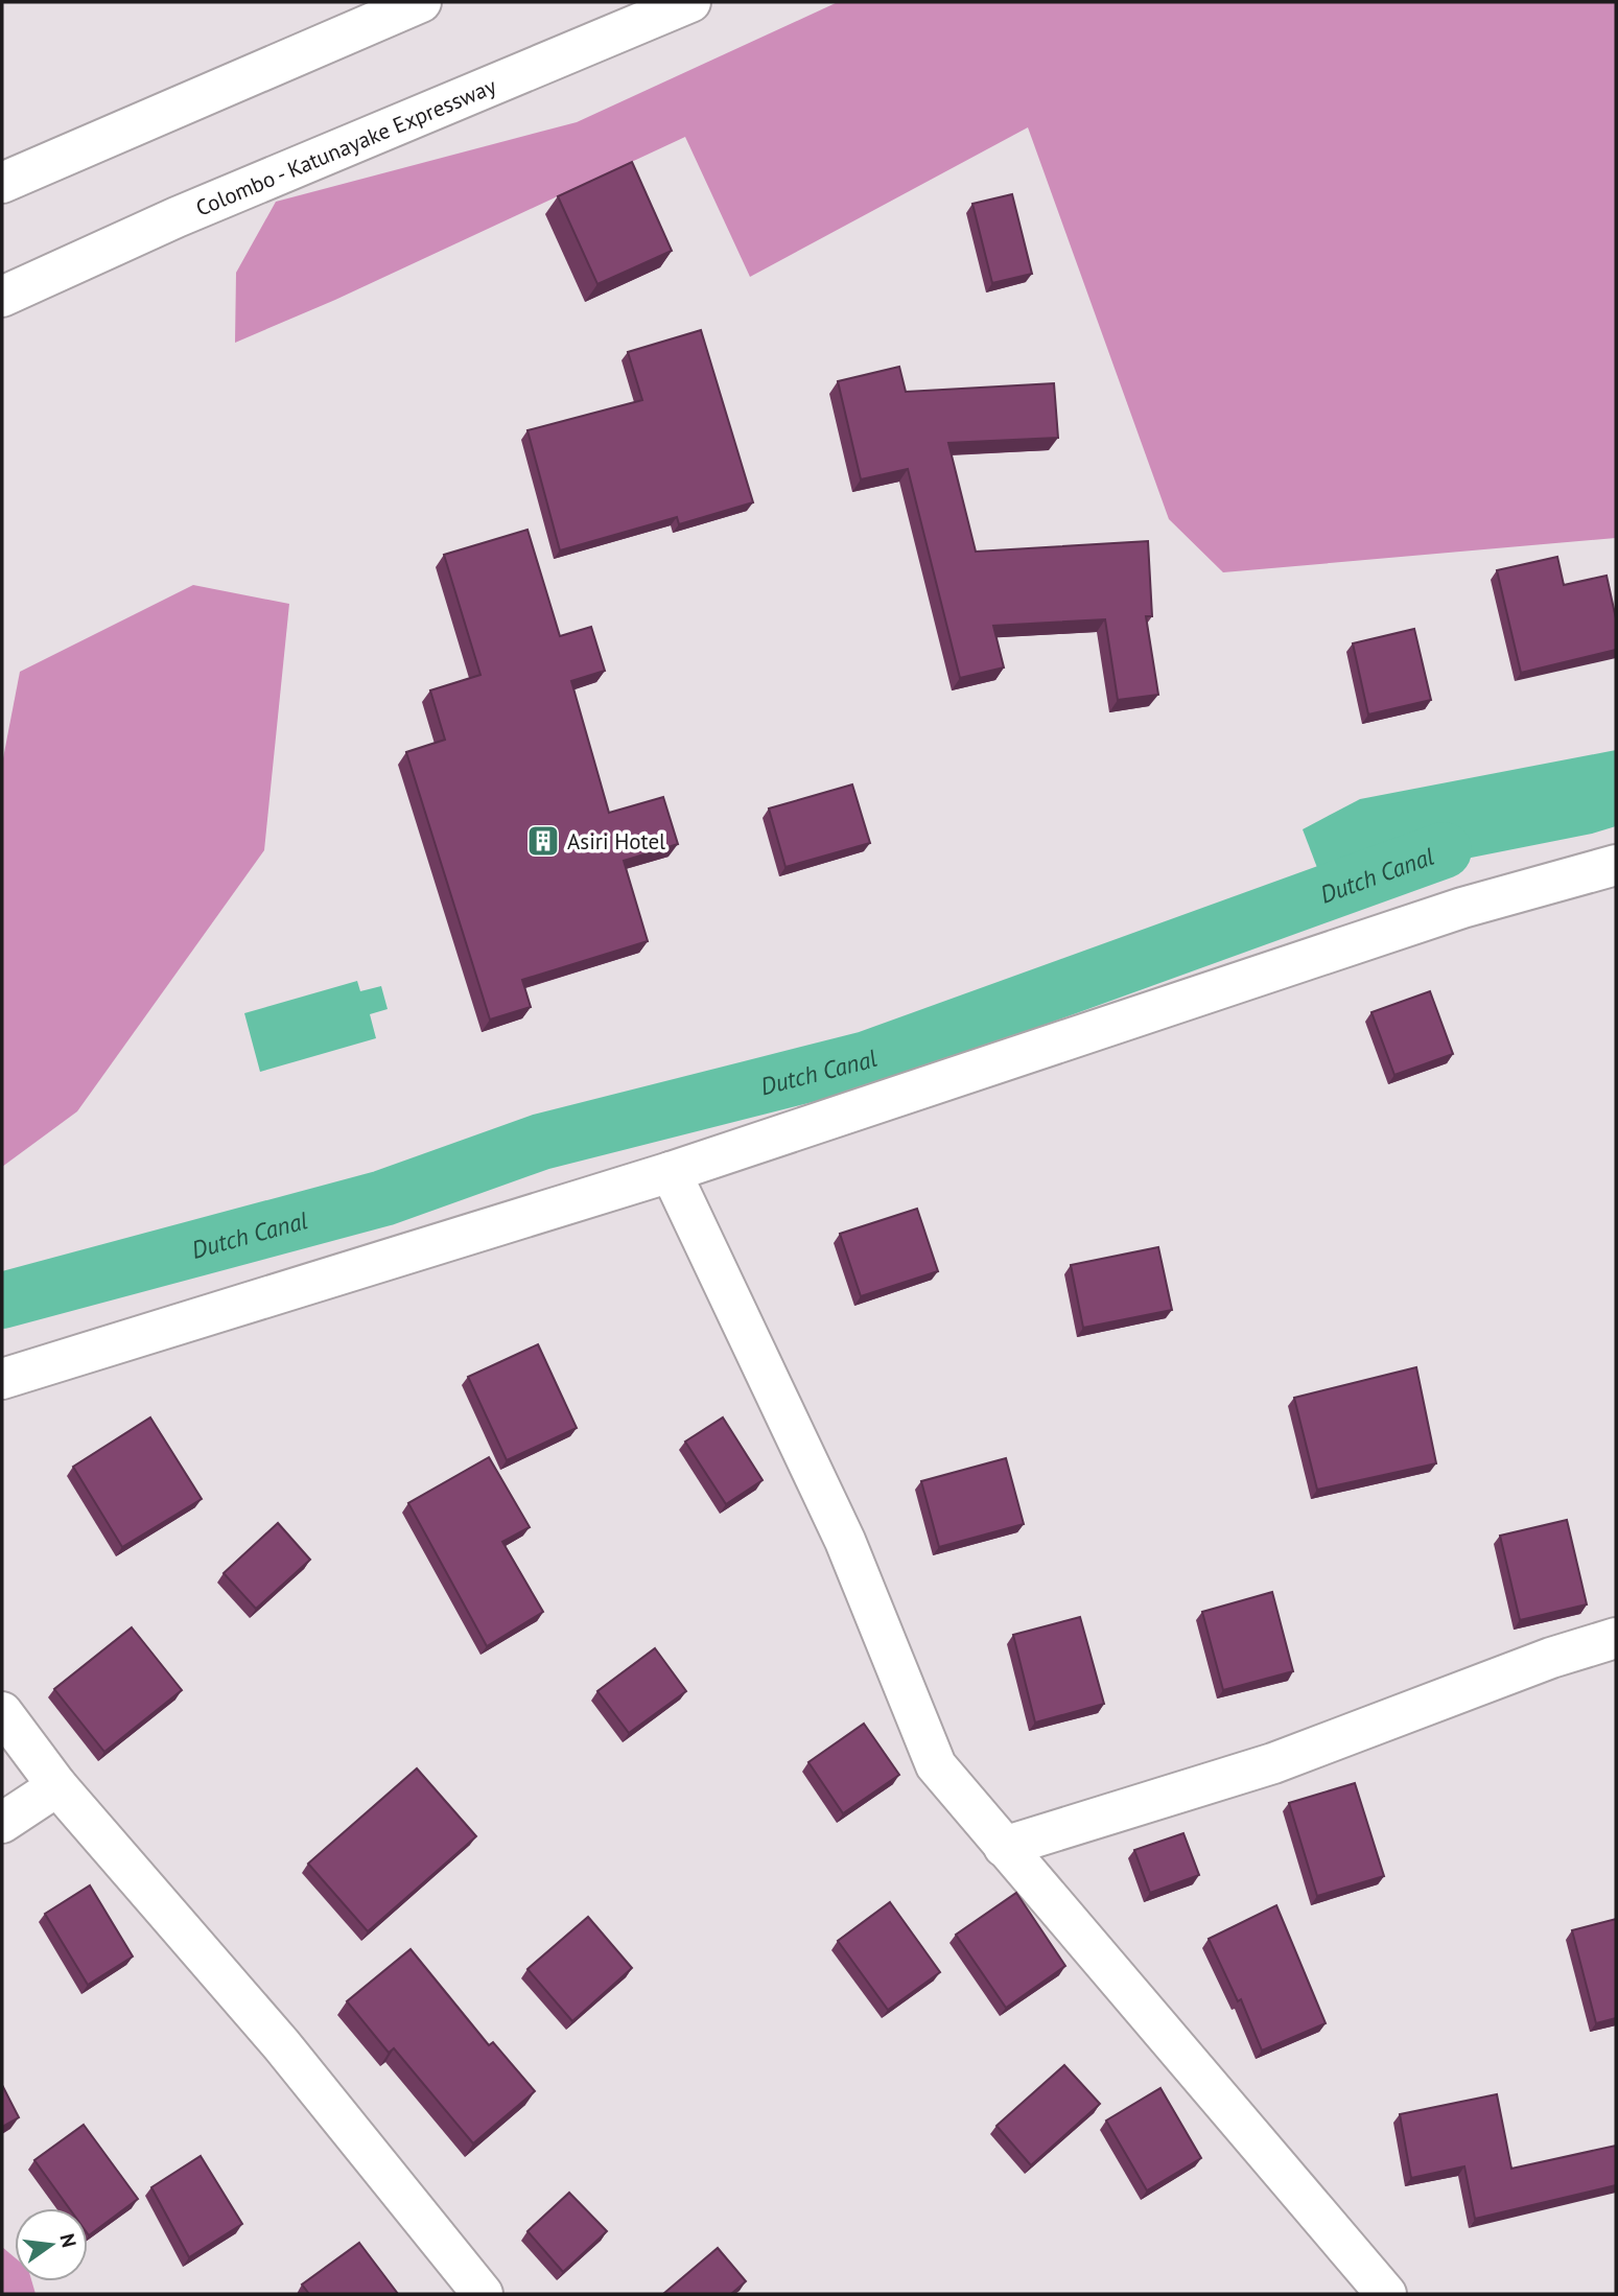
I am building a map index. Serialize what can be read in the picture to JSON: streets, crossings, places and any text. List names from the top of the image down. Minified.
{"streets":{"main road":["Colombo - Katunayake Expressway"]},"water":["Dutch Canal"],"places":{"building":["Asiri Hotel"]},"north":"right"}
